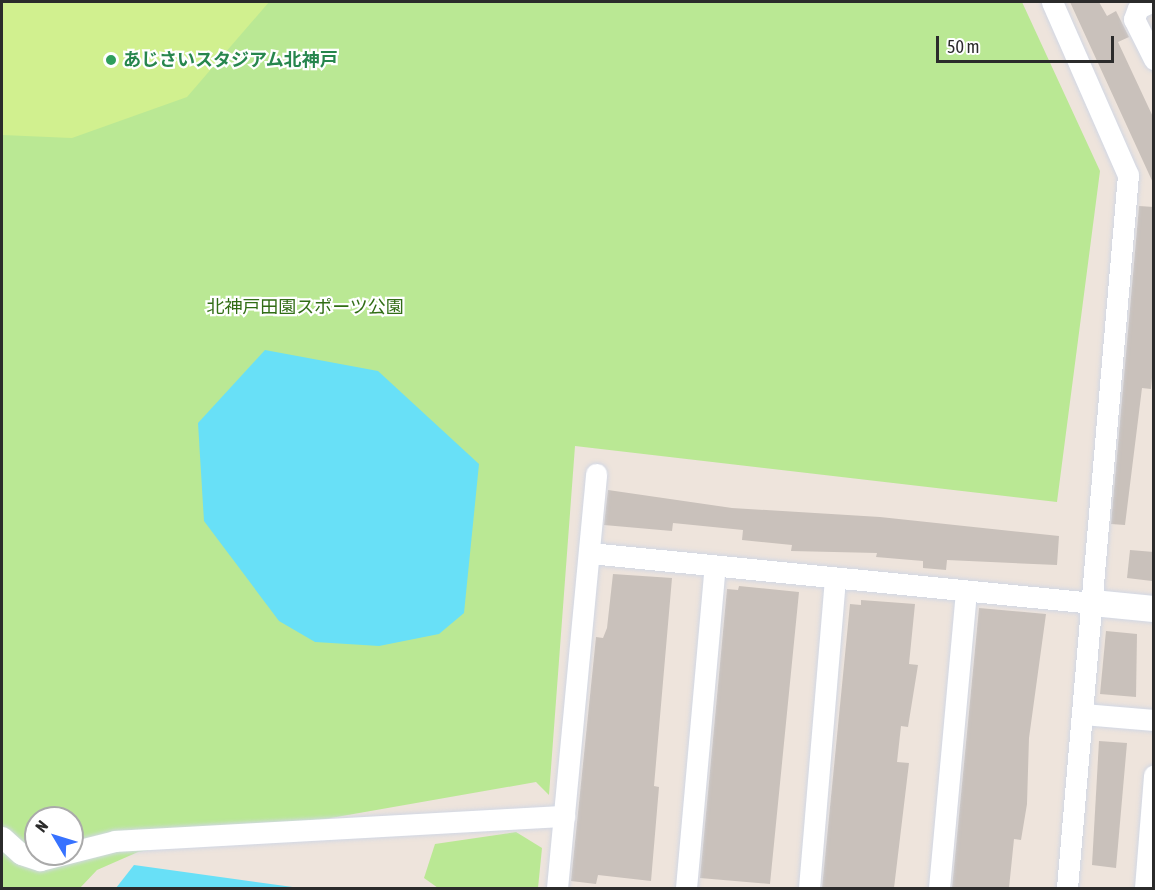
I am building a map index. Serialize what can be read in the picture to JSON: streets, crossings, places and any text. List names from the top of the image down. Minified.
{"parks":["北神戸田園スポーツ公園"],"places":["あじさいスタジアム北神戸"],"scale_bar":"50 m","north":"top left"}
